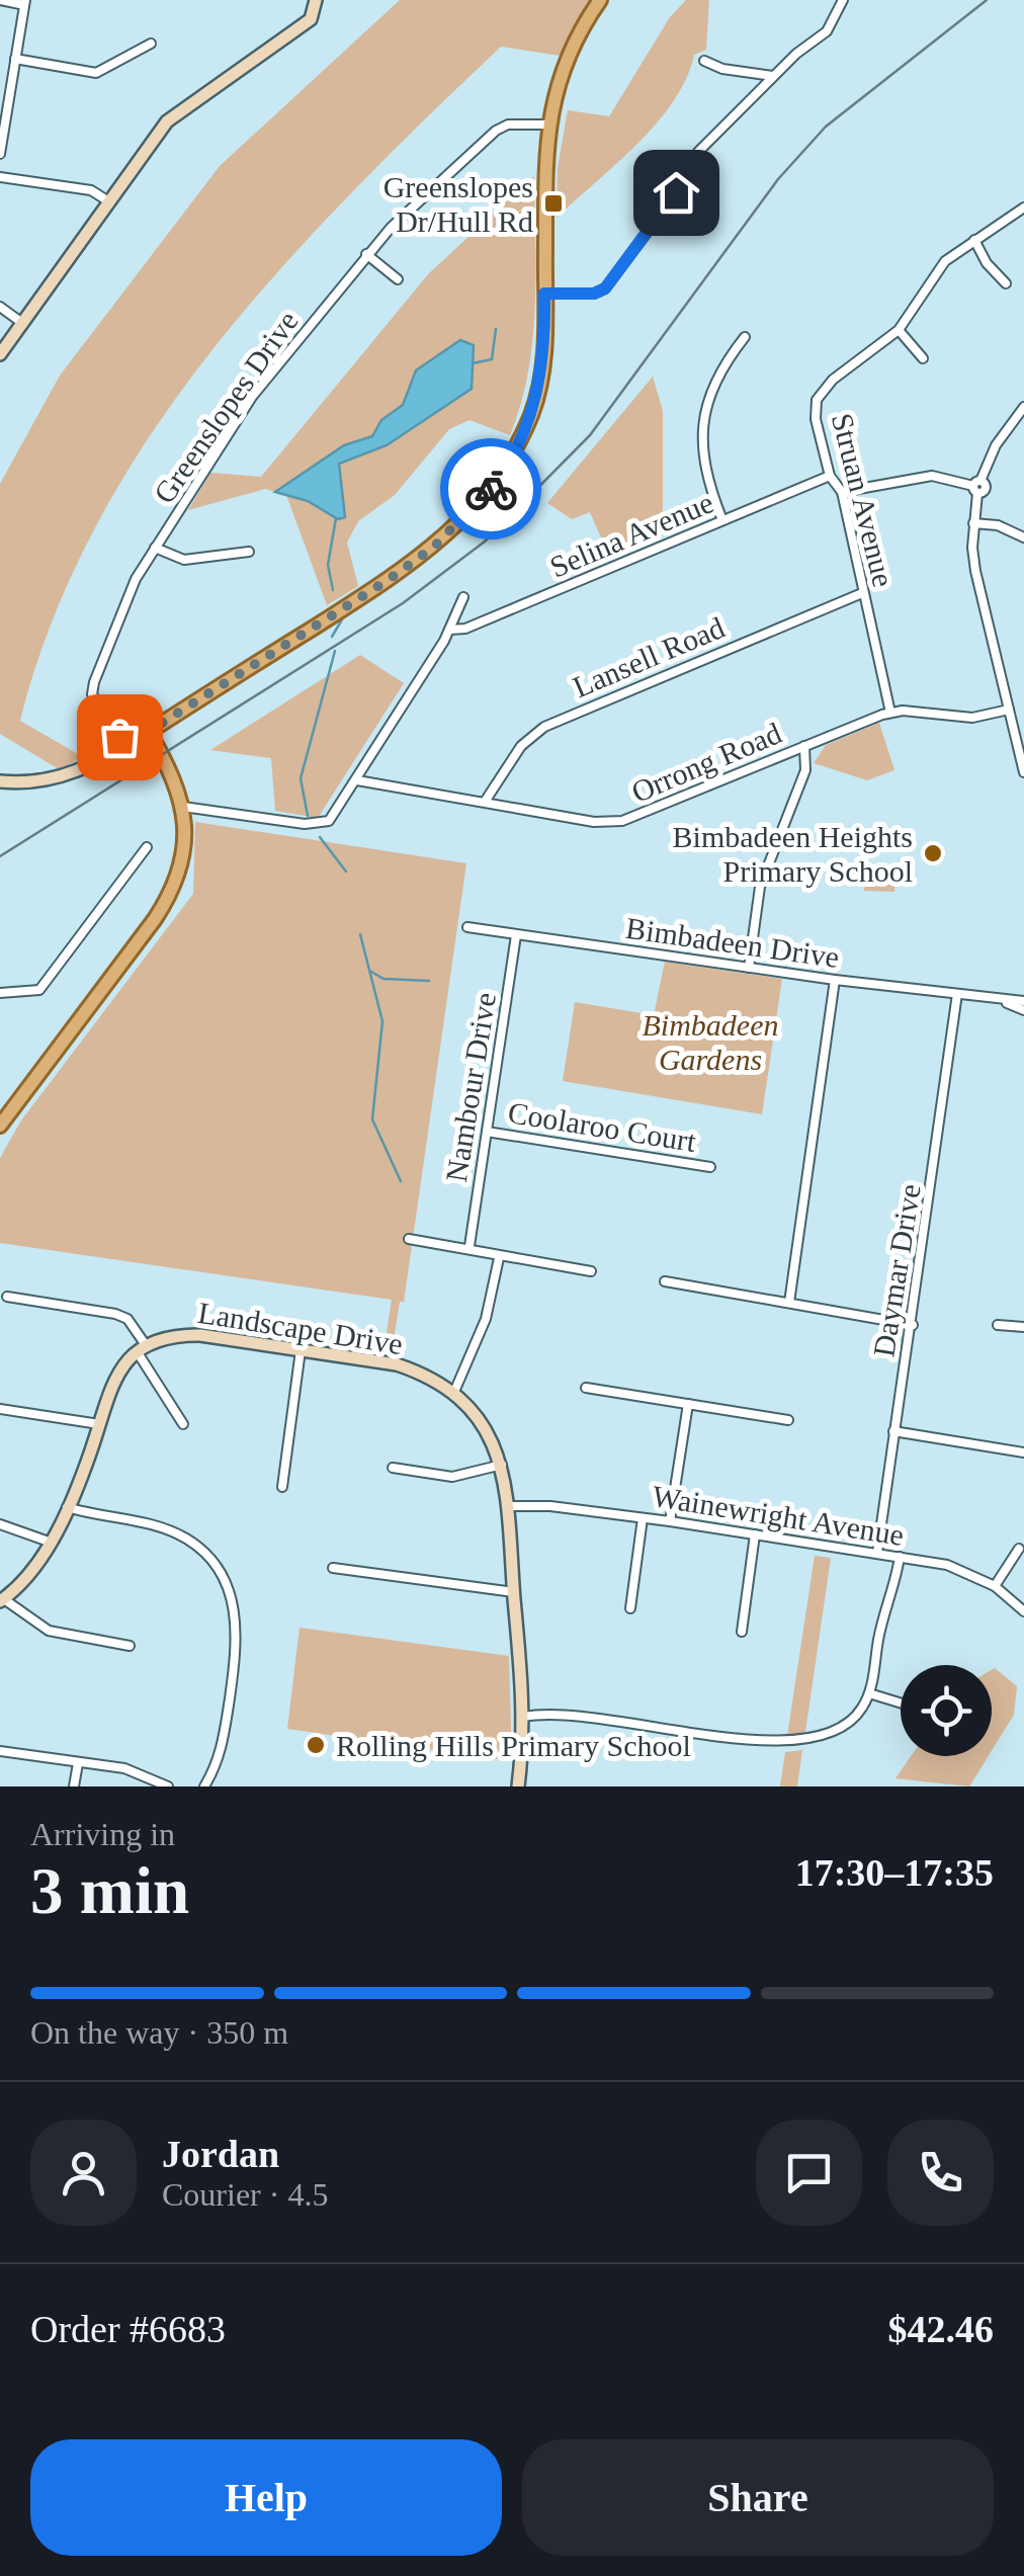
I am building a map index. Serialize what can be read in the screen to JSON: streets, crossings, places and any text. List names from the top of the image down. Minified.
{"streets":{"street":["Greenslopes Drive","Struan Avenue","Selina Avenue","Lansell Road","Orrong Road","Bimbadeen Drive","Nambour Drive","Coolaroo Court","Daymar Drive","Landscape Drive","Wainewright Avenue"]},"crossings":[["Struan Avenue","Selina Avenue"],["Struan Avenue","Lansell Road"],["Struan Avenue","Orrong Road"],["Lansell Road","Orrong Road"],["Bimbadeen Drive","Nambour Drive"],["Bimbadeen Drive","Daymar Drive"],["Nambour Drive","Coolaroo Court"],["Daymar Drive","Wainewright Avenue"],["Landscape Drive","Wainewright Avenue"]],"parks":["Bimbadeen Gardens"],"places":{"transit":["Greenslopes Dr/Hull Rd"],"other":["Bimbadeen Heights Primary School","Rolling Hills Primary School"]},"page":{"heading":["3 min","Arriving in","17:30–17:35"],"panel":["Jordan","Courier · 4.5","Order #6683","$42.46"],"bar":"On the way · 350 m","buttons":["Help","Share"]}}
